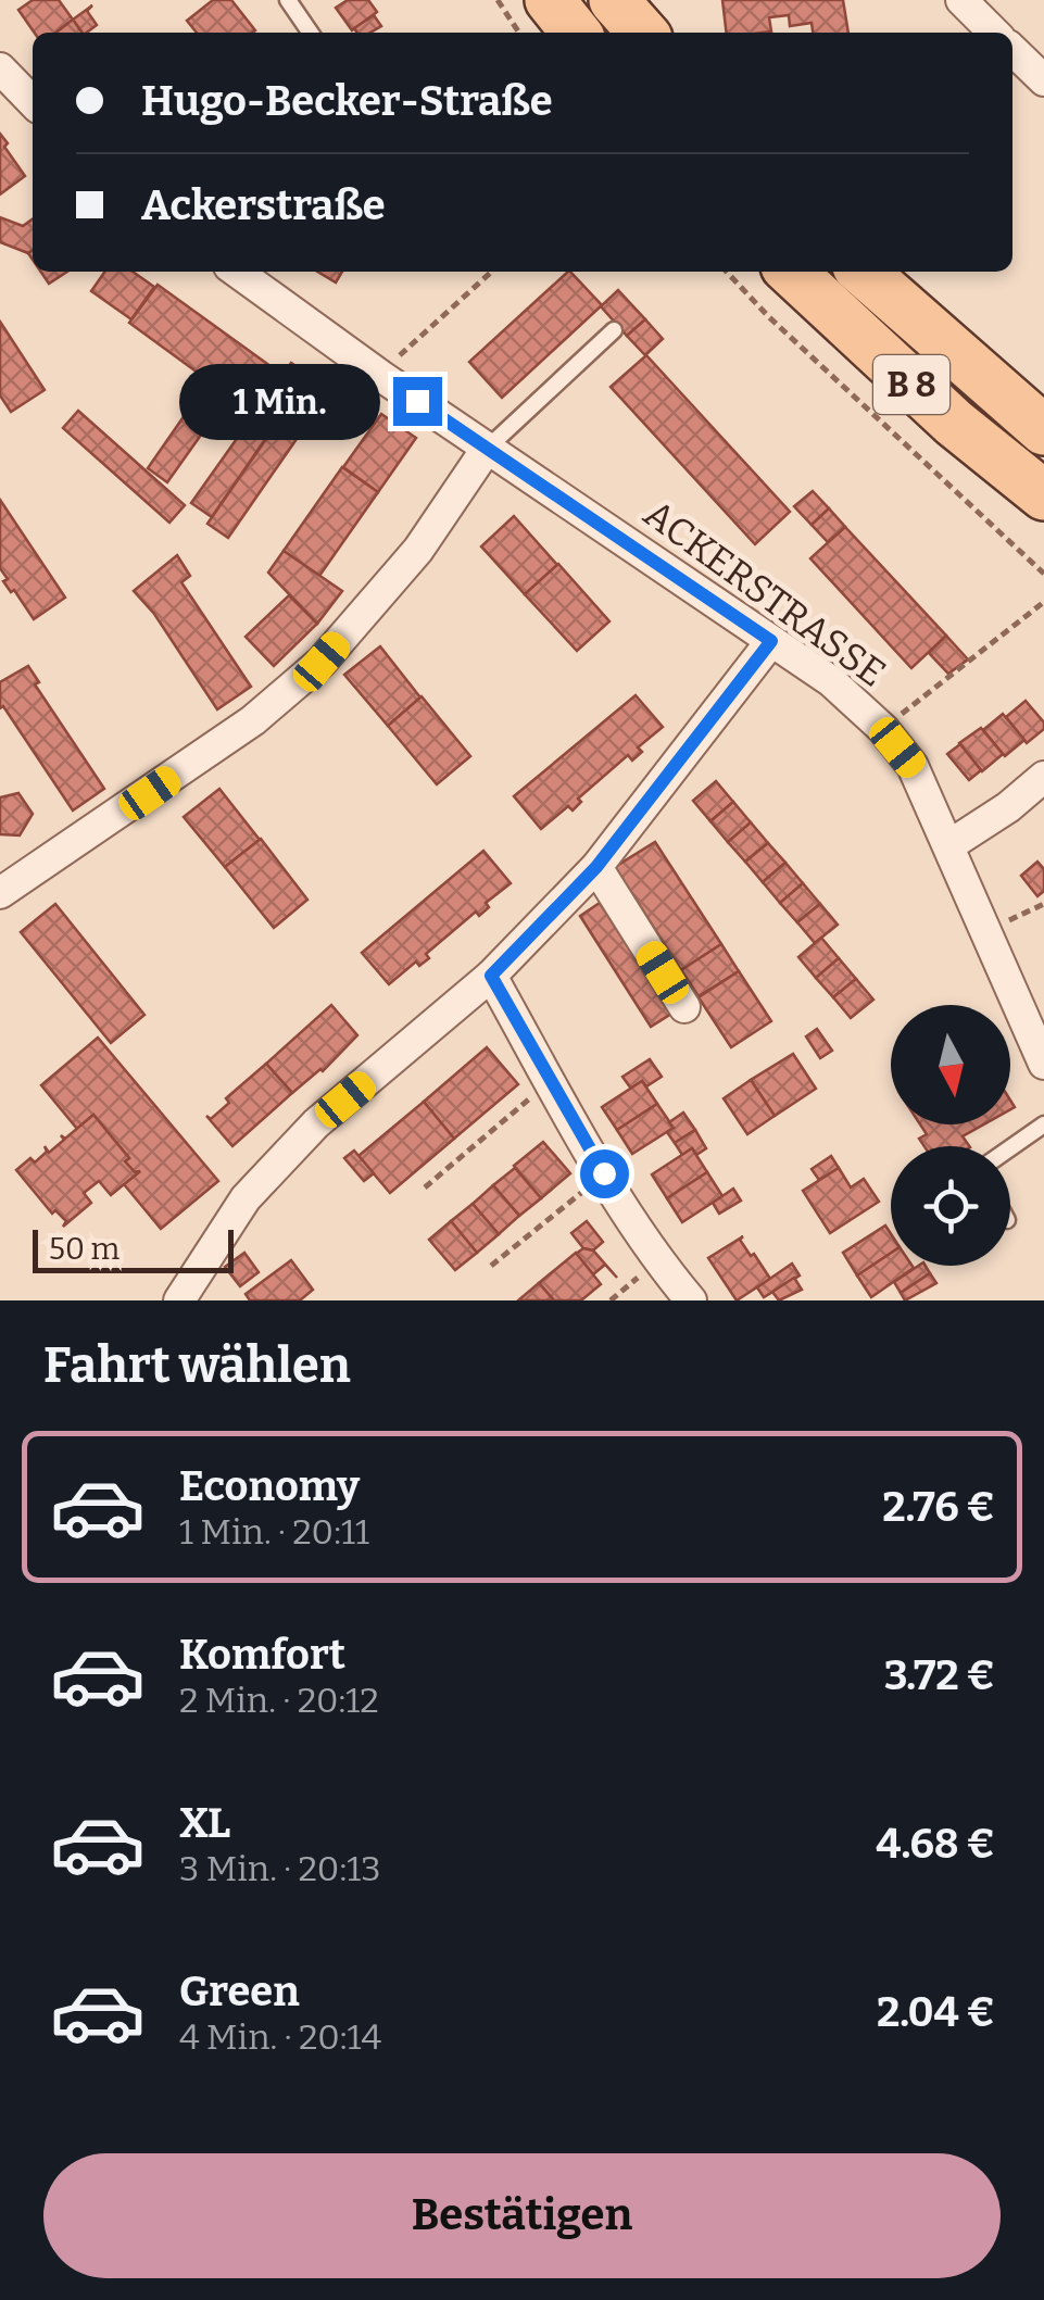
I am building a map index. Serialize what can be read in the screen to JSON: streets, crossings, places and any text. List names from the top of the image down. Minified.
{"streets":{"main road":["B 8"],"street":["ACKERSTRASSE"]},"scale_bar":"50 m","north":"bottom","page":{"banner":["Hugo-Becker-Straße","Ackerstraße"],"bubble":"1 Min.","scale":"50 m","heading":"Fahrt wählen","list":[{"name":"Economy","note":"1 Min. · 20:11","value":"2.76 €"},{"name":"Komfort","note":"2 Min. · 20:12","value":"3.72 €"},{"name":"XL","note":"3 Min. · 20:13","value":"4.68 €"},{"name":"Green","note":"4 Min. · 20:14","value":"2.04 €"}],"buttons":"Bestätigen"}}
